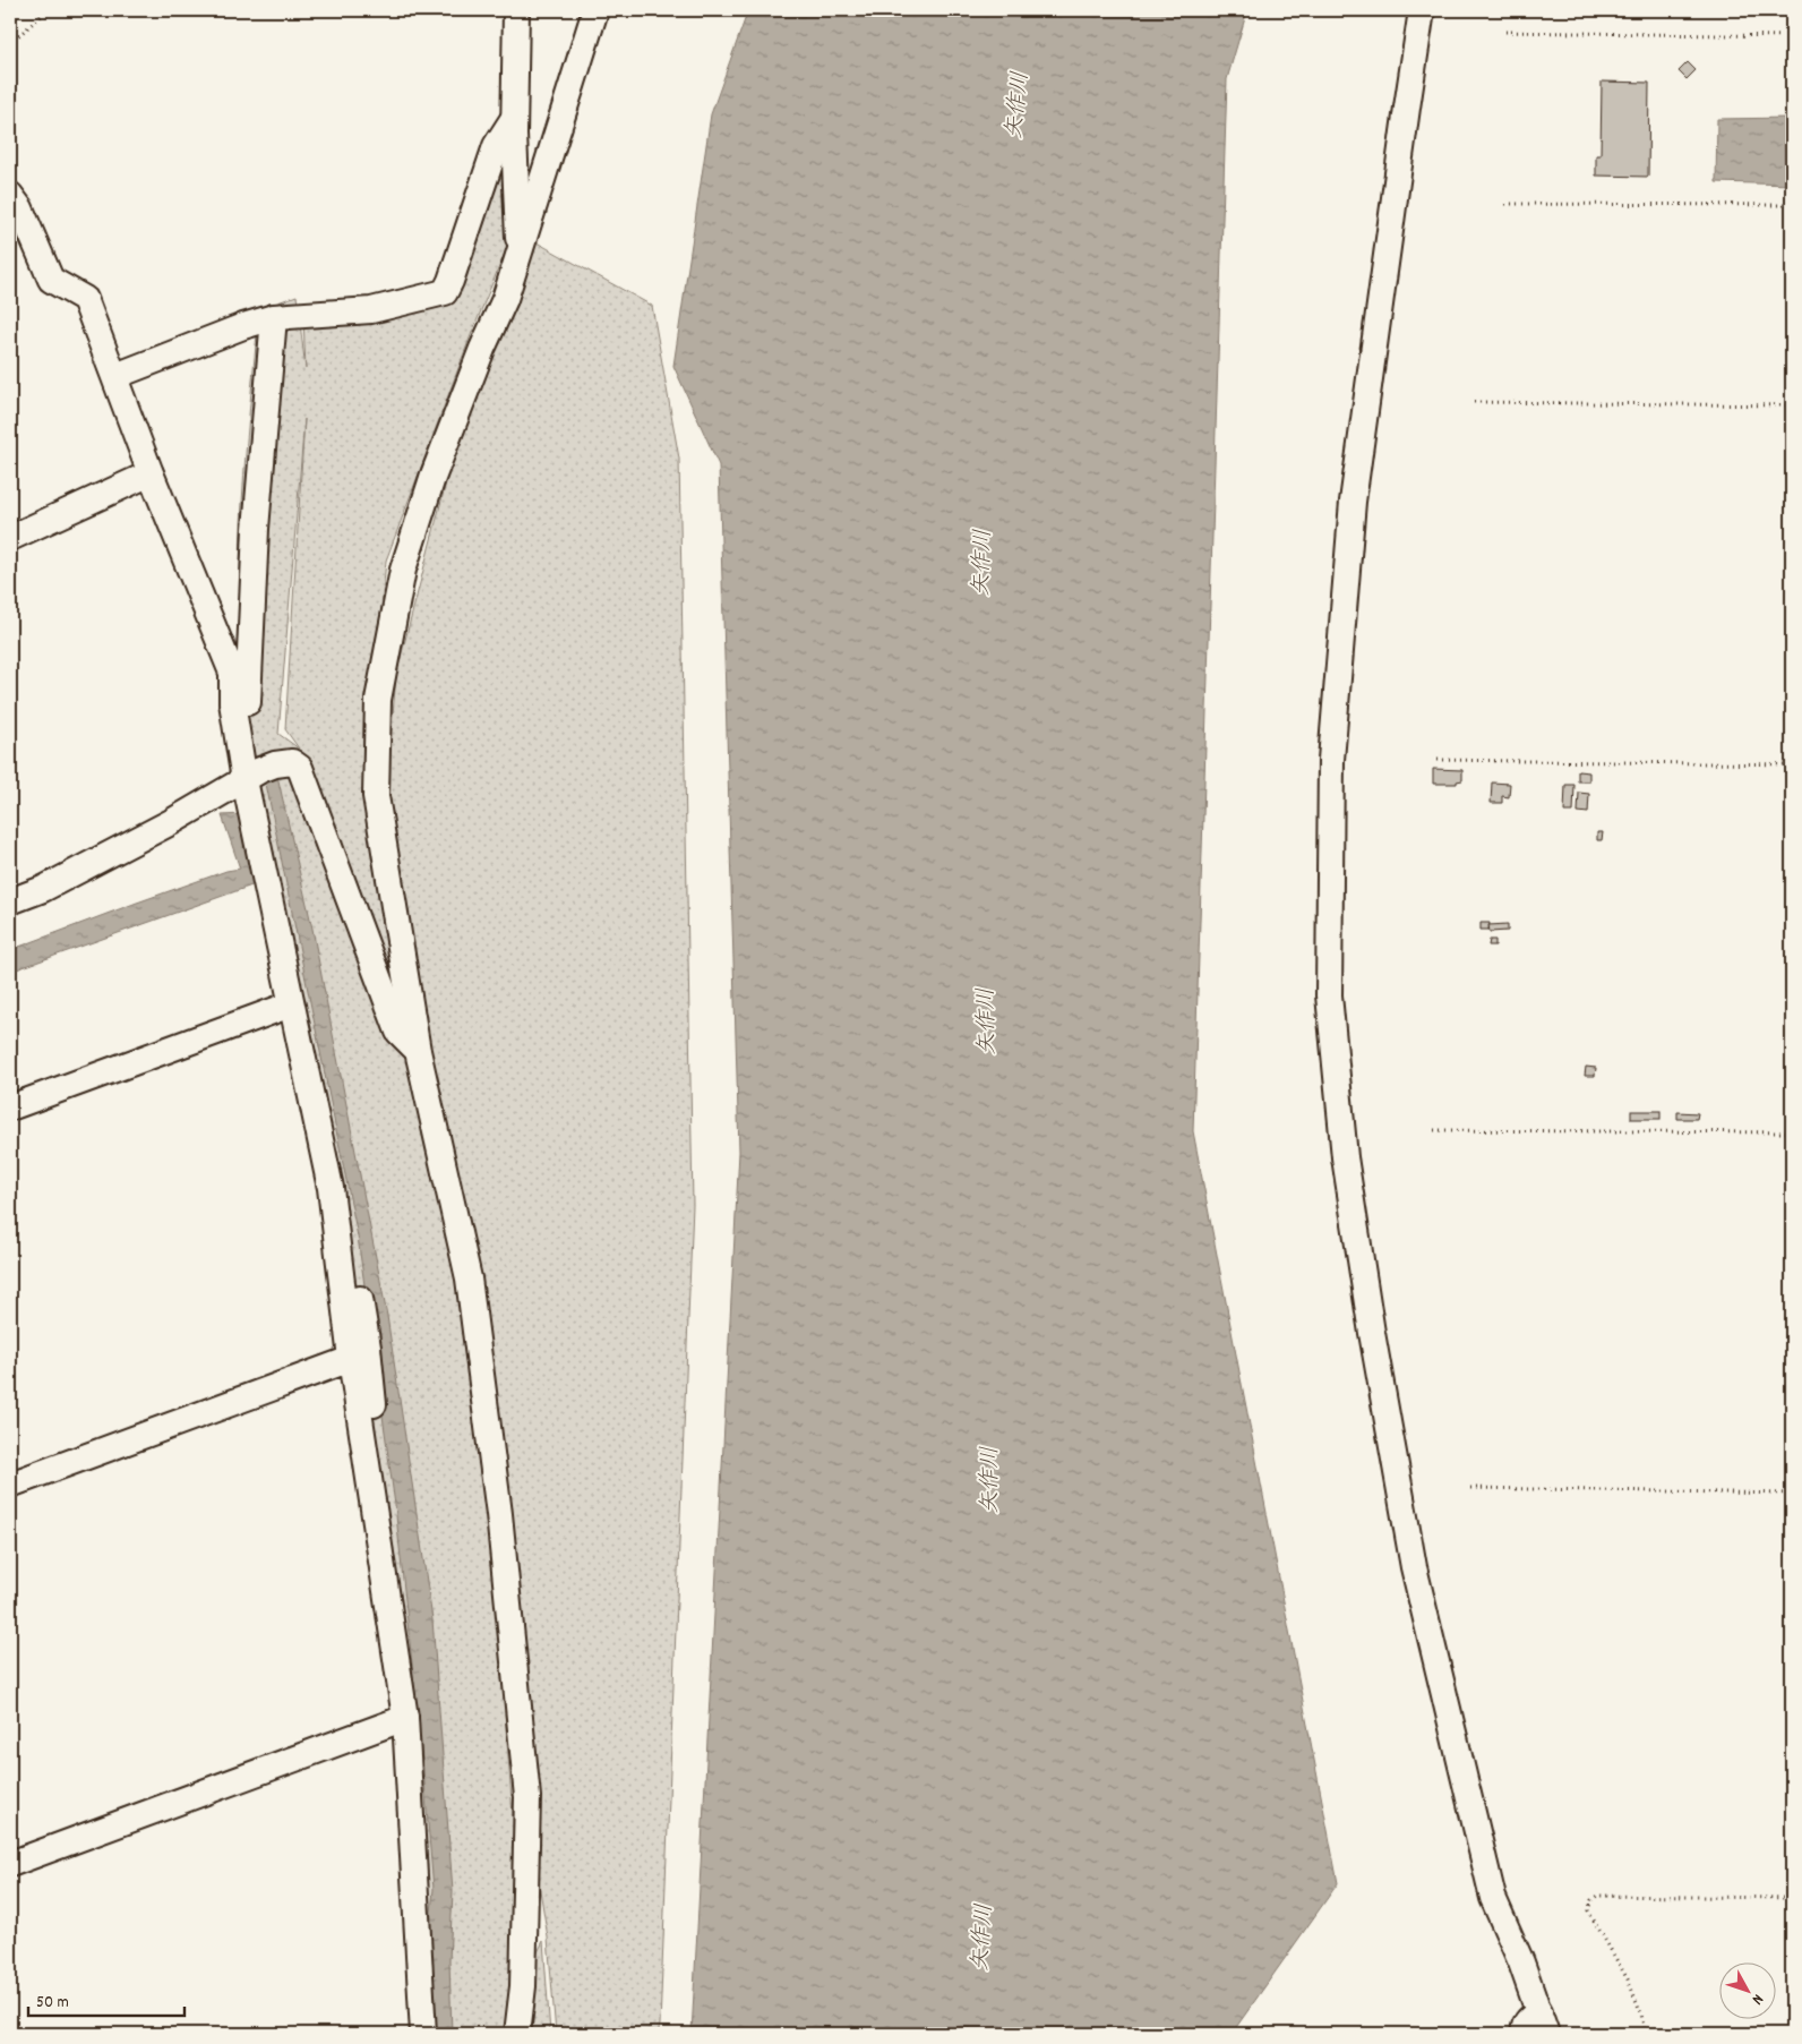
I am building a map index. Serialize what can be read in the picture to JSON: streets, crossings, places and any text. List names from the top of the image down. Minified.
{"water":["矢作川"],"scale_bar":"50 m","north":"bottom right"}
